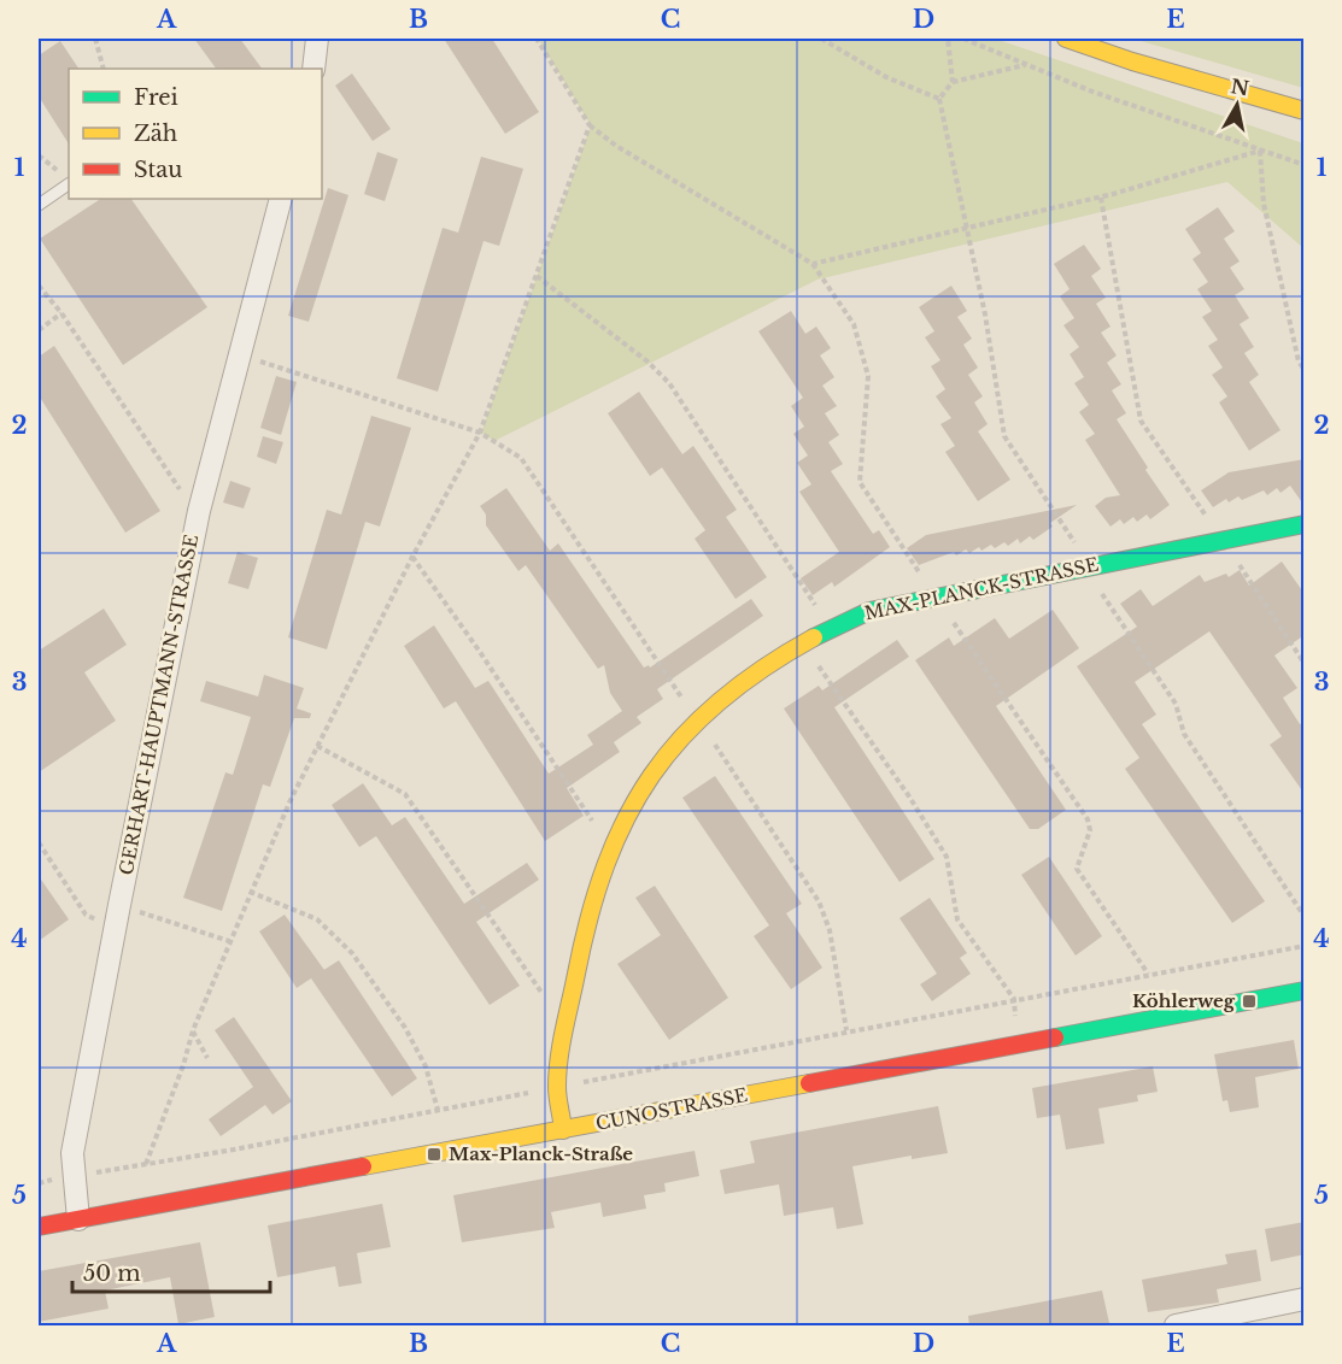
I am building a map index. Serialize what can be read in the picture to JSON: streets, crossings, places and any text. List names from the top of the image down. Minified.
{"streets":{"street":["MAX-PLANCK-STRASSE","GERHART-HAUPTMANN-STRASSE","CUNOSTRASSE"]},"crossings":[["MAX-PLANCK-STRASSE","CUNOSTRASSE"],["GERHART-HAUPTMANN-STRASSE","CUNOSTRASSE"]],"places":{"transit":["Köhlerweg","Max-Planck-Straße"]},"legend":["Frei","Zäh","Stau"],"scale_bar":"50 m","north":"top","grid":{"columns":["A","B","C","D","E"],"rows":["1","2","3","4","5"]}}
